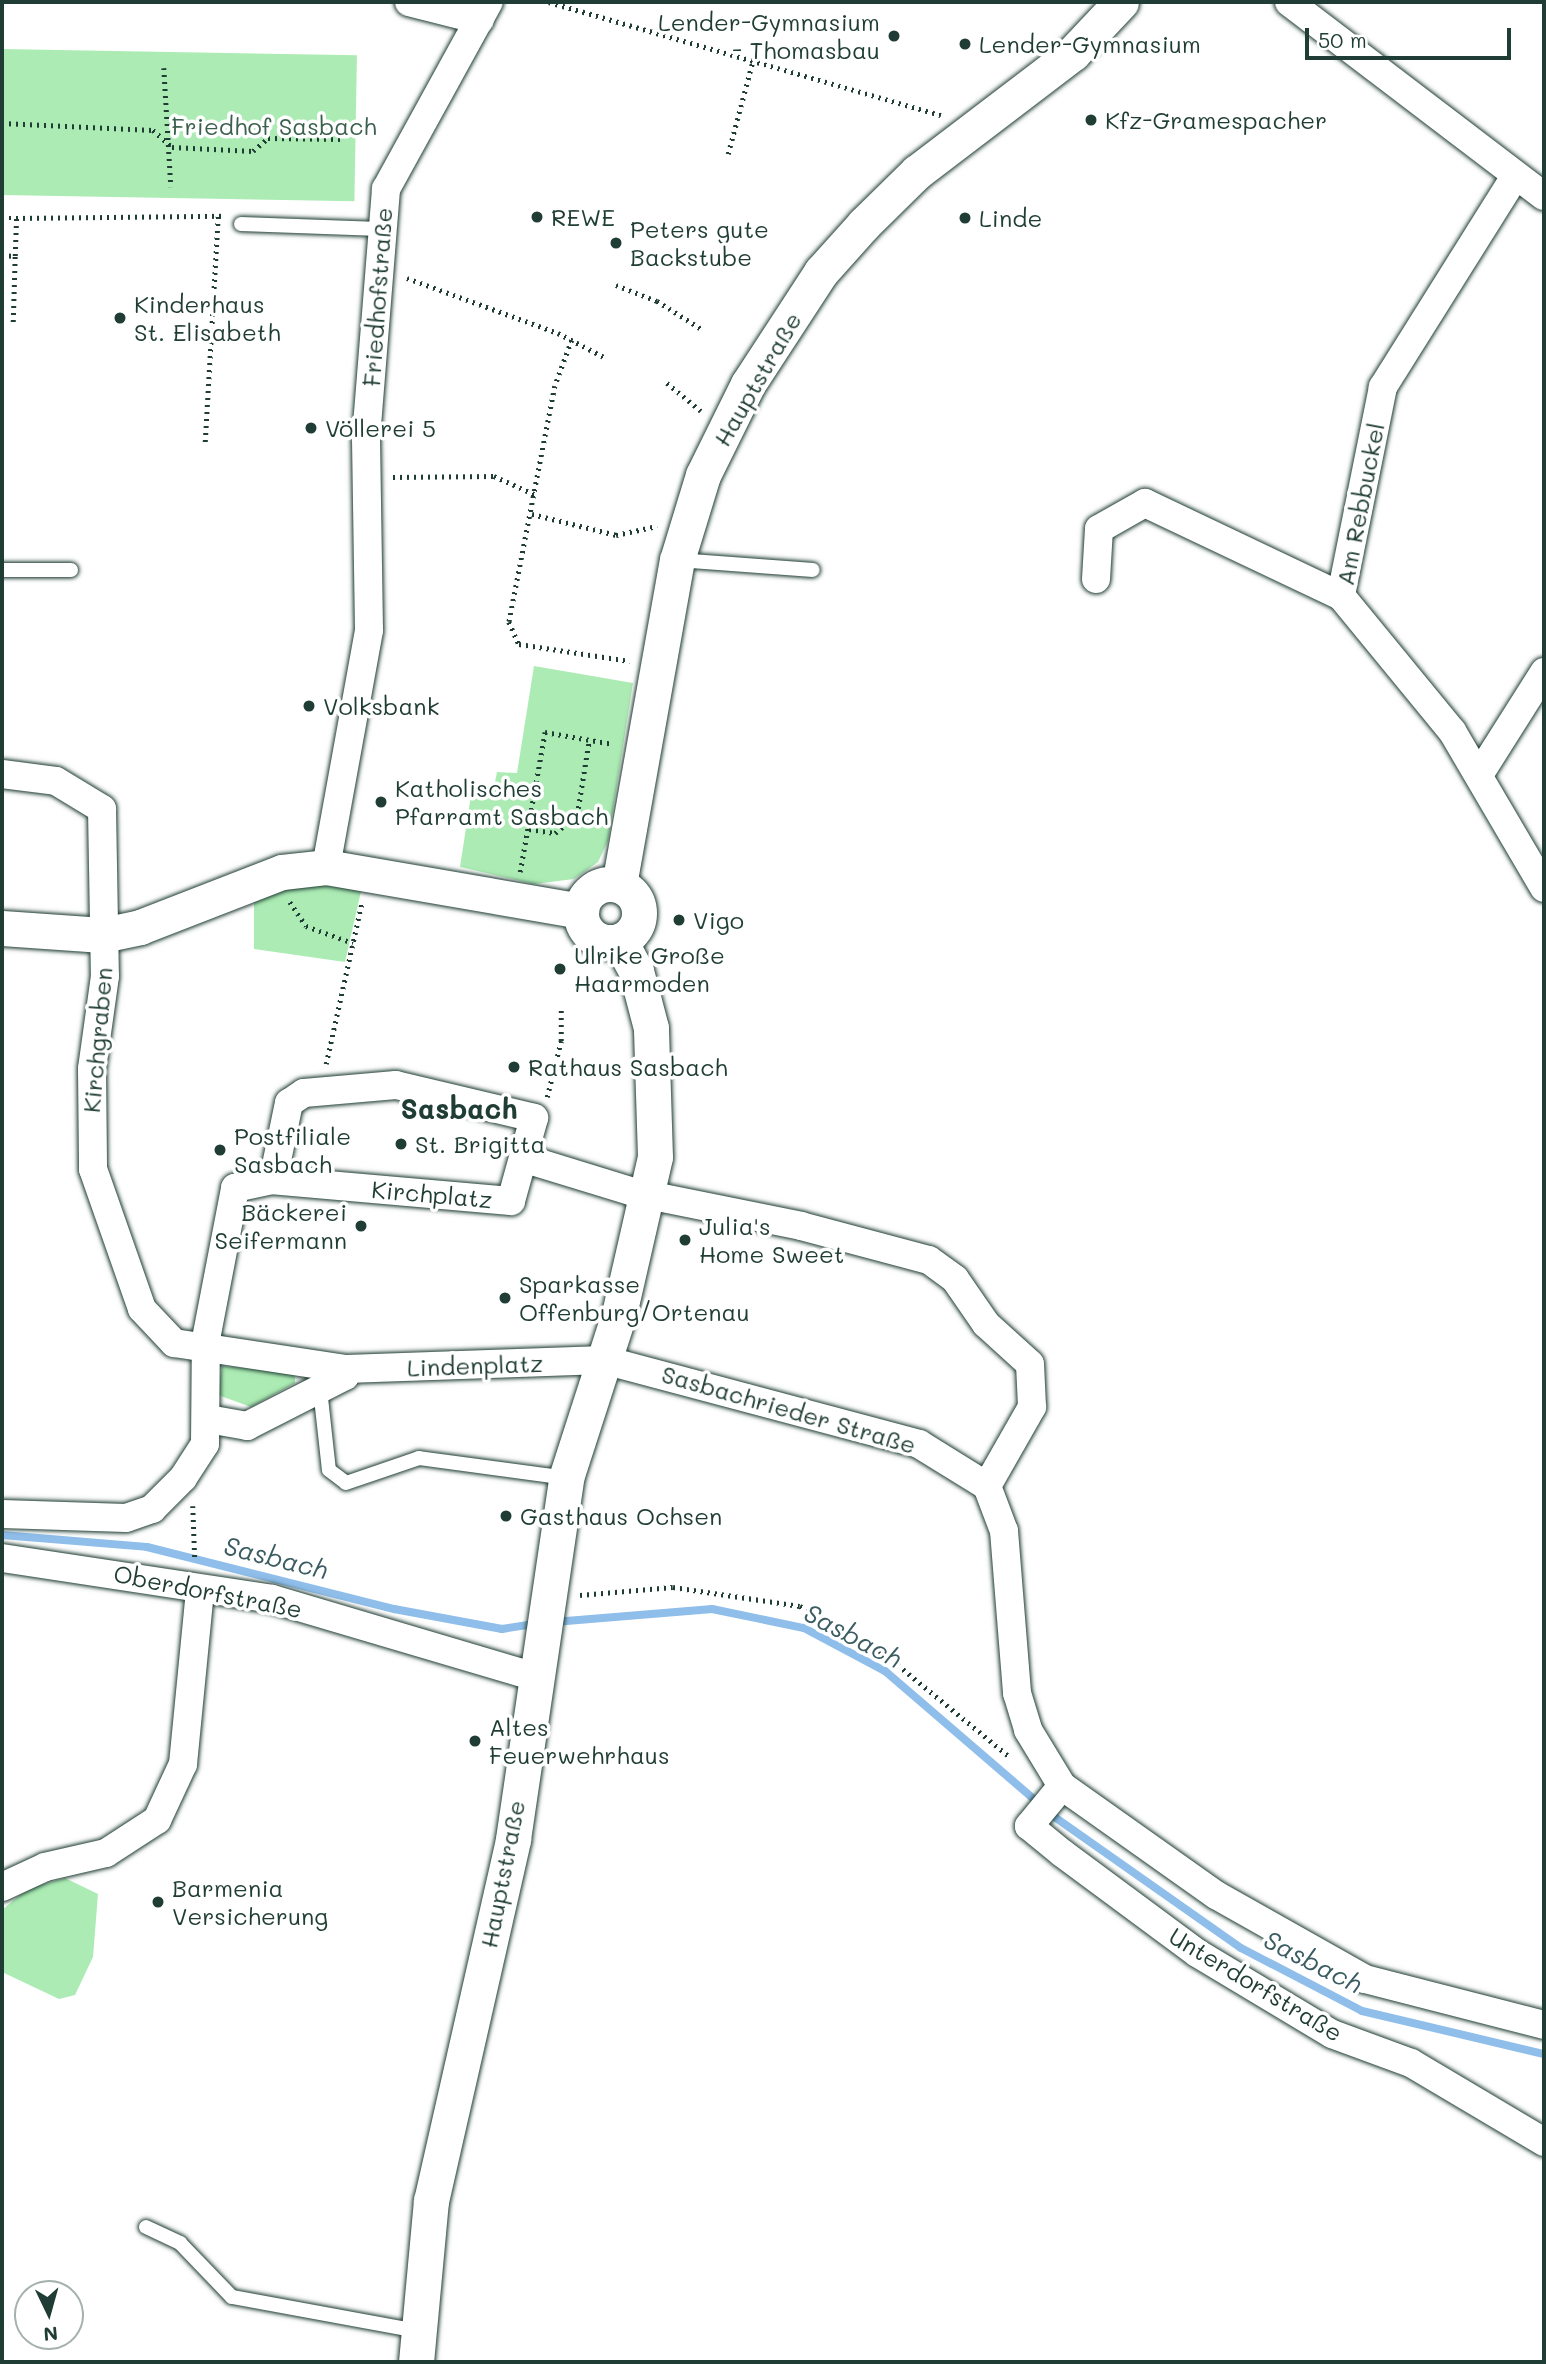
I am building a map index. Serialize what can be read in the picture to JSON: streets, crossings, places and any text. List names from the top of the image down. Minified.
{"streets":{"street":["Friedhofstraße","Hauptstraße","Am Rebbuckel","Kirchgraben","Kirchplatz","Lindenplatz","Sasbachrieder Straße","Oberdorfstraße","Unterdorfstraße"]},"crossings":[["Hauptstraße","Lindenplatz"],["Hauptstraße","Sasbachrieder Straße"],["Hauptstraße","Oberdorfstraße"],["Kirchgraben","Kirchplatz"],["Kirchgraben","Lindenplatz"],["Kirchplatz","Lindenplatz"],["Lindenplatz","Sasbachrieder Straße"]],"districts":["Sasbach"],"water":["Sasbach"],"parks":["Friedhof Sasbach"],"places":["Lender-Gymnasium - Thomasbau","Lender-Gymnasium","Kfz-Gramespacher","REWE","Linde","Peters gute Backstube","Kinderhaus St. Elisabeth","Völlerei 5","Volksbank","Katholisches Pfarramt Sasbach","Vigo","Ulrike Große Haarmoden","Rathaus Sasbach","St. Brigitta","Postfiliale Sasbach","Bäckerei Seifermann","Julia's Home Sweet","Sparkasse Offenburg/Ortenau","Gasthaus Ochsen","Altes Feuerwehrhaus","Barmenia Versicherung"],"scale_bar":"50 m","north":"bottom"}
